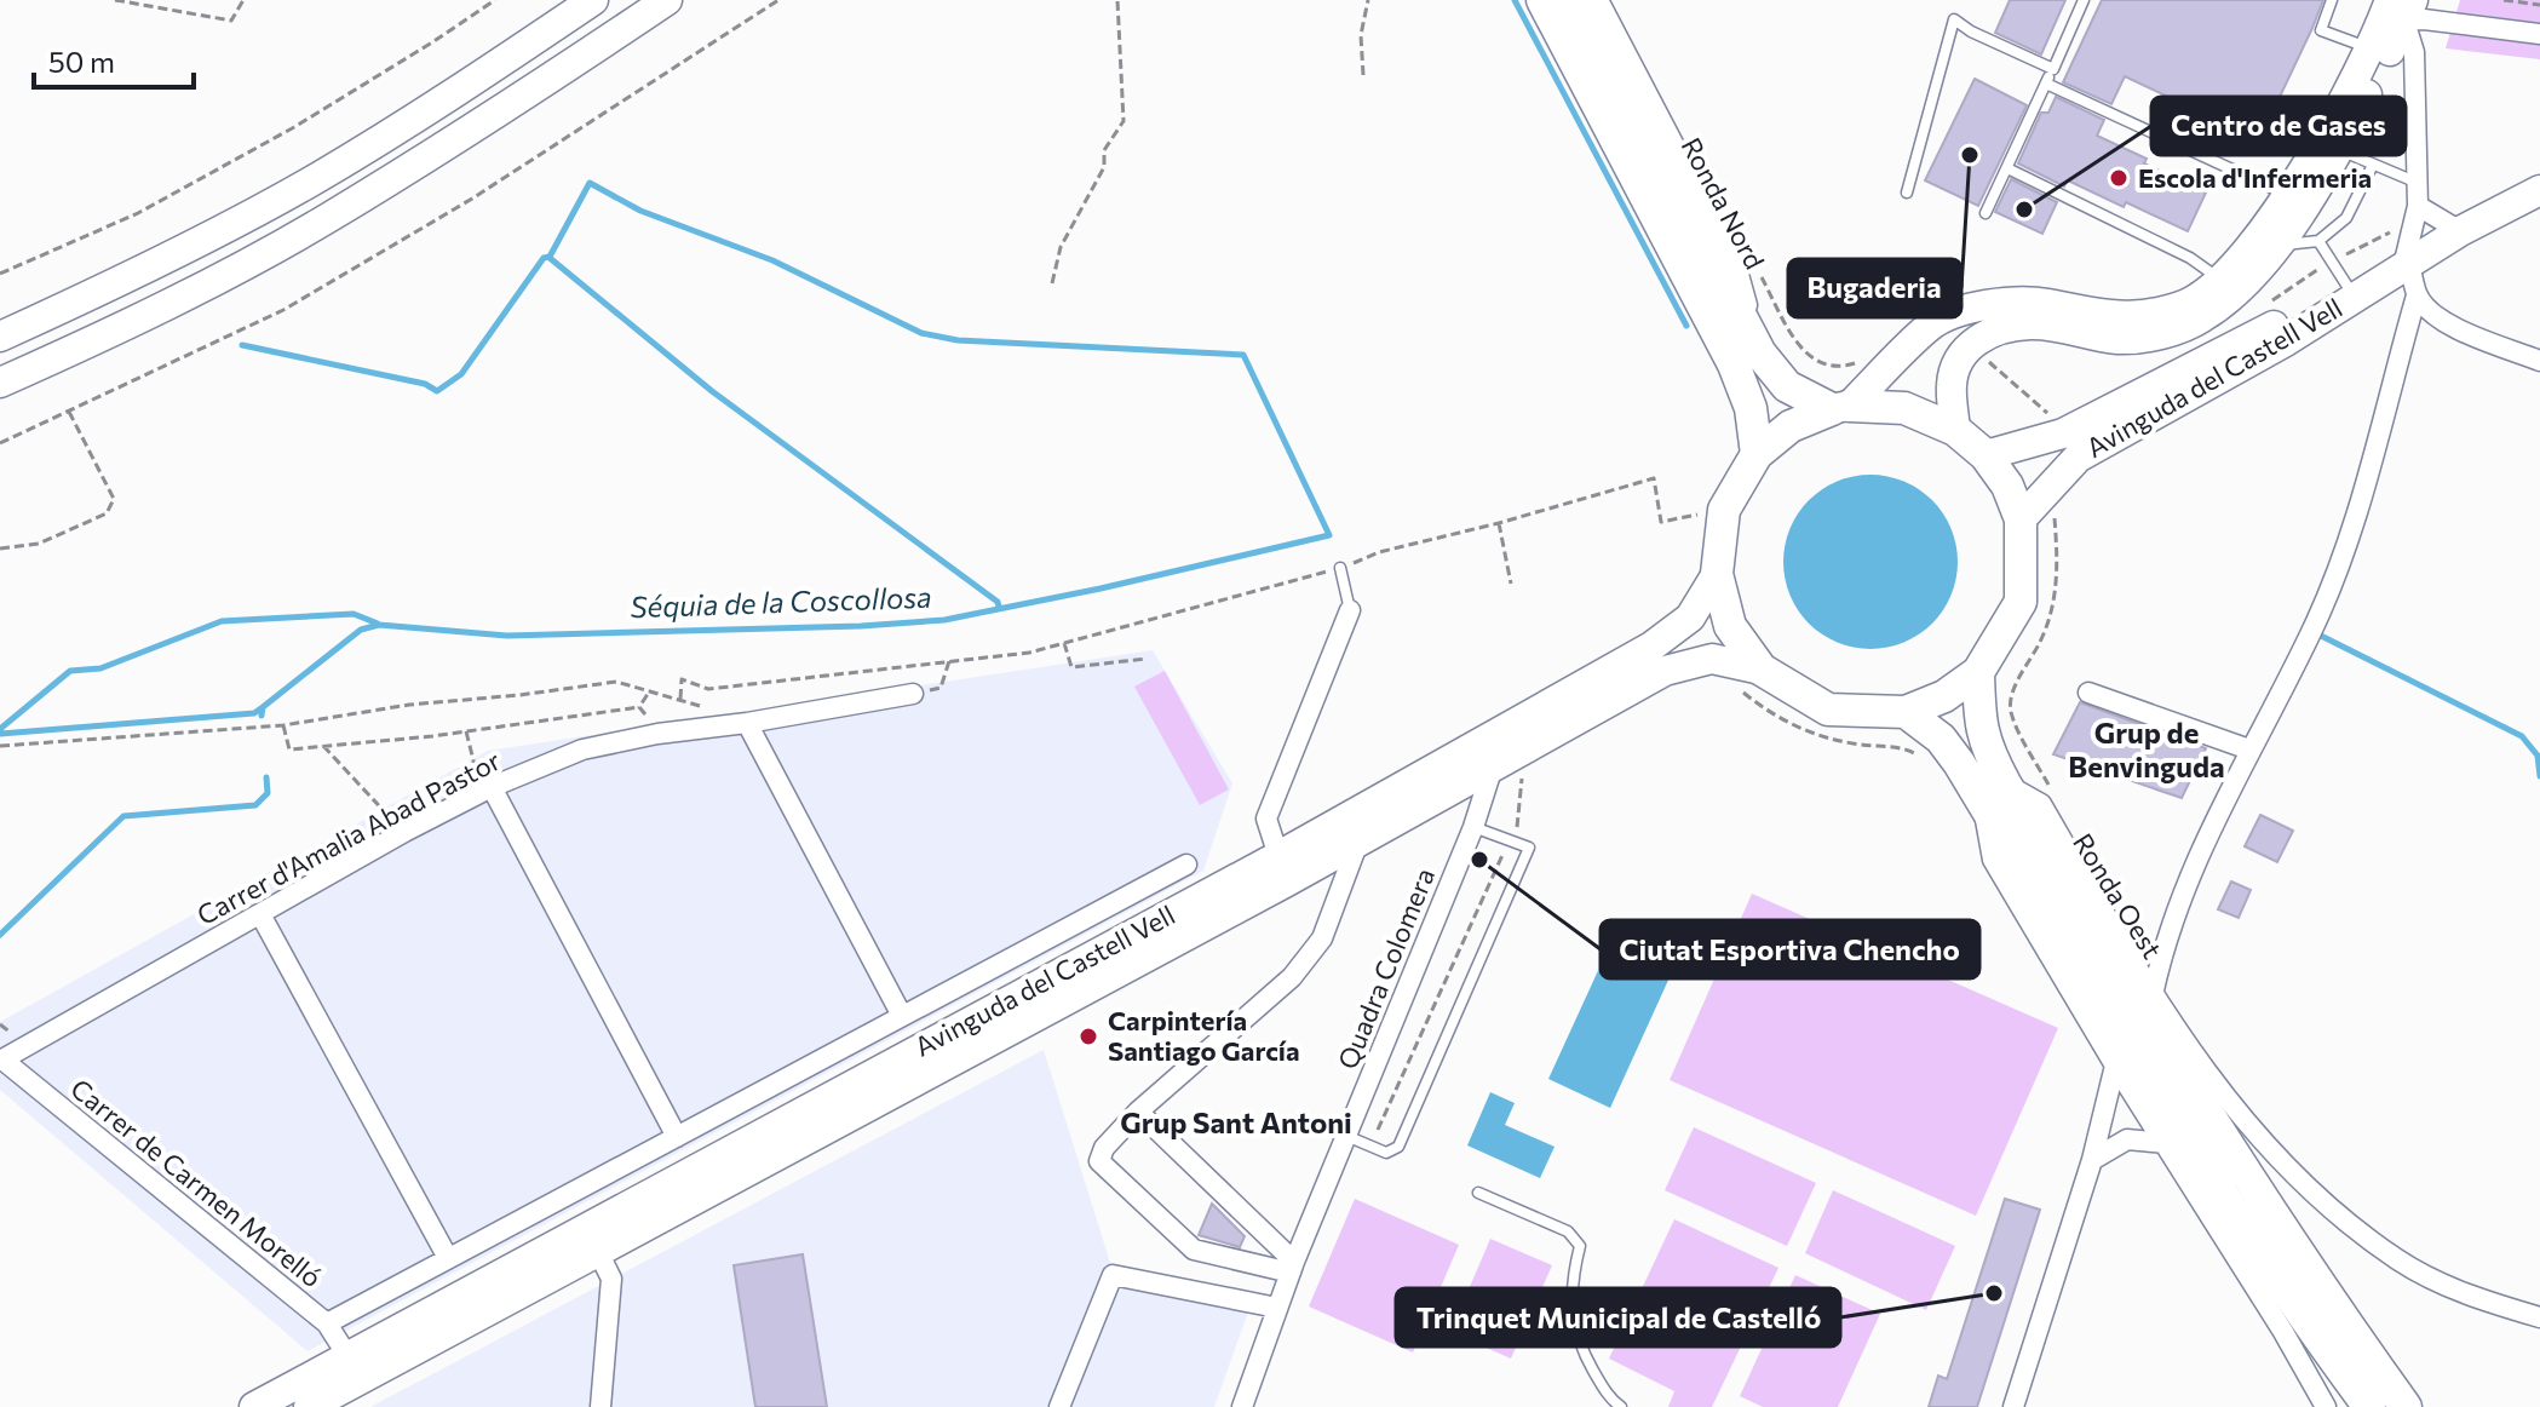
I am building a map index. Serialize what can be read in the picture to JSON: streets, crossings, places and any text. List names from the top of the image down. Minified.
{"streets":{"main road":["Ronda Nord","Avinguda del Castell Vell","Ronda Oest"],"street":["Carrer d'Amalia Abad Pastor","Quadra Colomera","Carrer de Carmen Morelló"]},"crossings":[["Ronda Nord","Avinguda del Castell Vell"],["Ronda Nord","Ronda Oest"],["Avinguda del Castell Vell","Ronda Oest"],["Avinguda del Castell Vell","Quadra Colomera"],["Avinguda del Castell Vell","Carrer de Carmen Morelló"],["Carrer d'Amalia Abad Pastor","Carrer de Carmen Morelló"]],"districts":["Grup de Benvinguda","Grup Sant Antoni"],"water":["Séquia de la Coscollosa"],"places":["Bugaderia","Escola d'Infermeria","Centro de Gases","Ciutat Esportiva Chencho","Carpintería Santiago García","Trinquet Municipal de Castelló"],"scale_bar":"50 m"}
